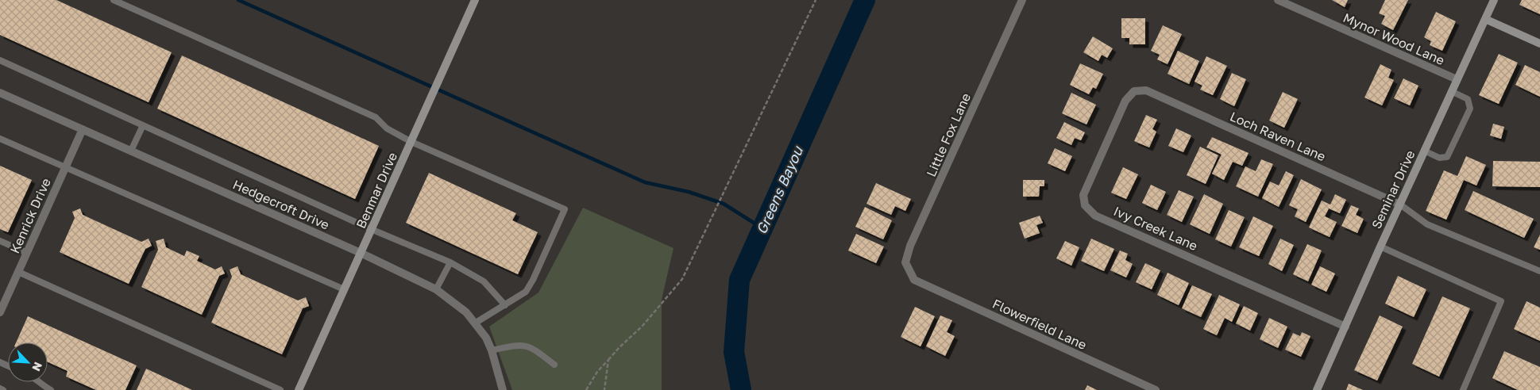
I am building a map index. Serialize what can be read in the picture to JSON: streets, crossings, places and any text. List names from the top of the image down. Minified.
{"streets":{"street":["Mynor Wood Lane","Little Fox Lane","Loch Raven Lane","Seminar Drive","Benmar Drive","Hedgecroft Drive","Kenrick Drive","Ivy Creek Lane","Flowerfield Lane"]},"crossings":[["Mynor Wood Lane","Seminar Drive"],["Little Fox Lane","Flowerfield Lane"],["Loch Raven Lane","Seminar Drive"],["Loch Raven Lane","Ivy Creek Lane"],["Seminar Drive","Ivy Creek Lane"],["Benmar Drive","Hedgecroft Drive"],["Hedgecroft Drive","Kenrick Drive"]],"water":["Greens Bayou"],"north":"bottom right"}
